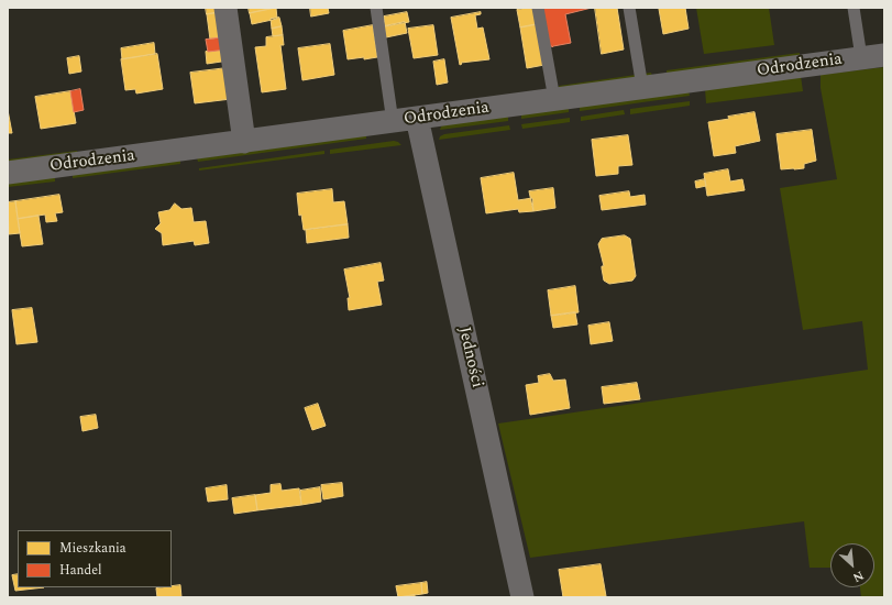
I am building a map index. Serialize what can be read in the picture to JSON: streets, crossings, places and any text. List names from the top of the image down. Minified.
{"streets":{"street":["Odrodzenia","Jedności"]},"crossings":[["Odrodzenia","Jedności"]],"legend":["Mieszkania","Handel"],"north":"bottom right"}
